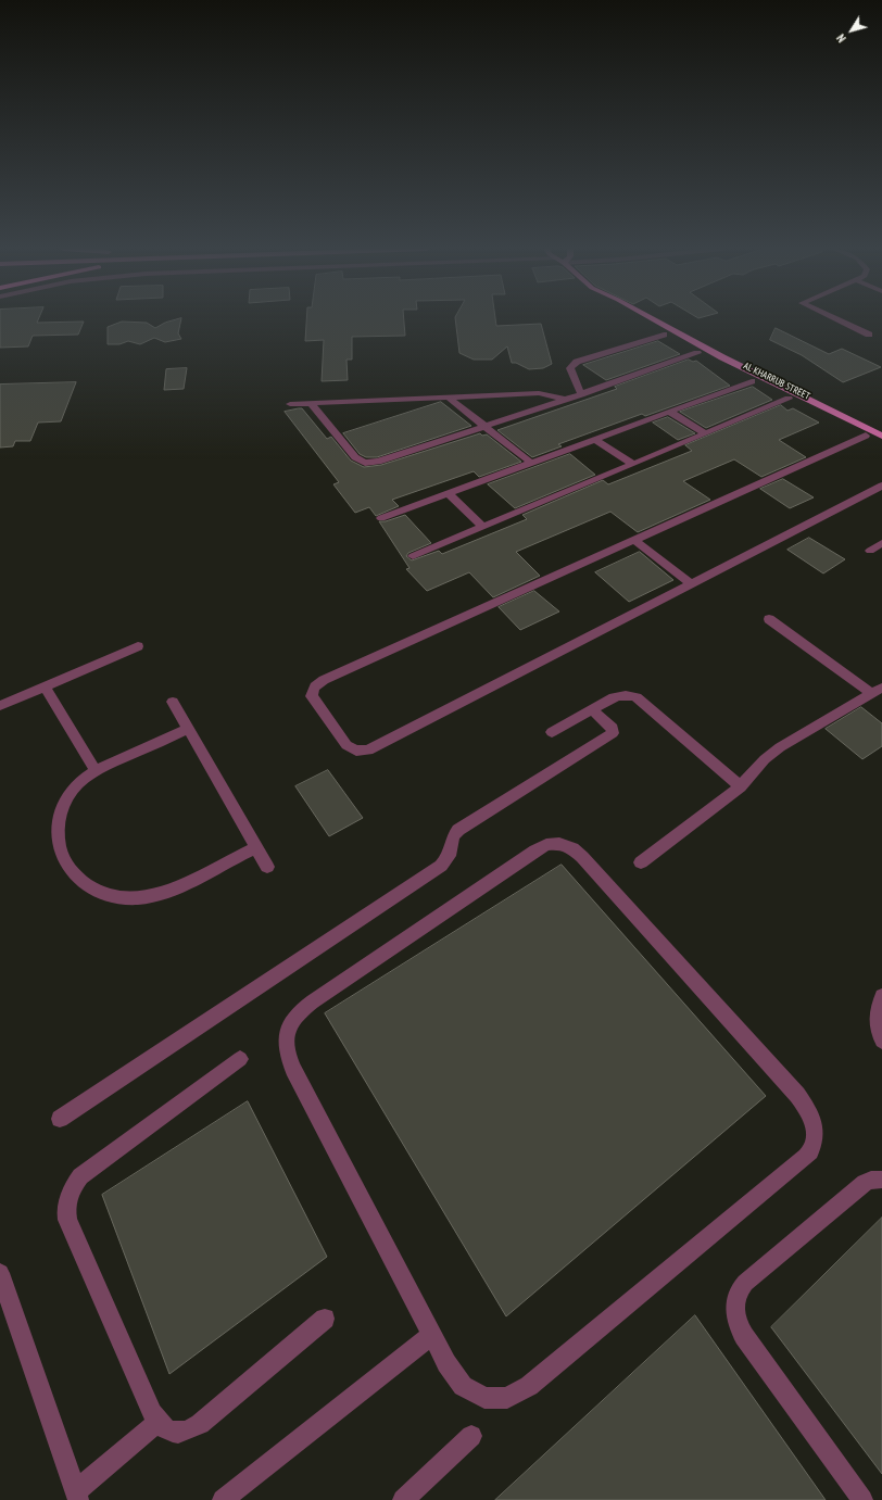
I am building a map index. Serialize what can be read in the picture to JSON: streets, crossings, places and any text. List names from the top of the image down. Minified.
{"streets":{"main road":["AL KHARRUB STREET"]},"north":"bottom left"}
